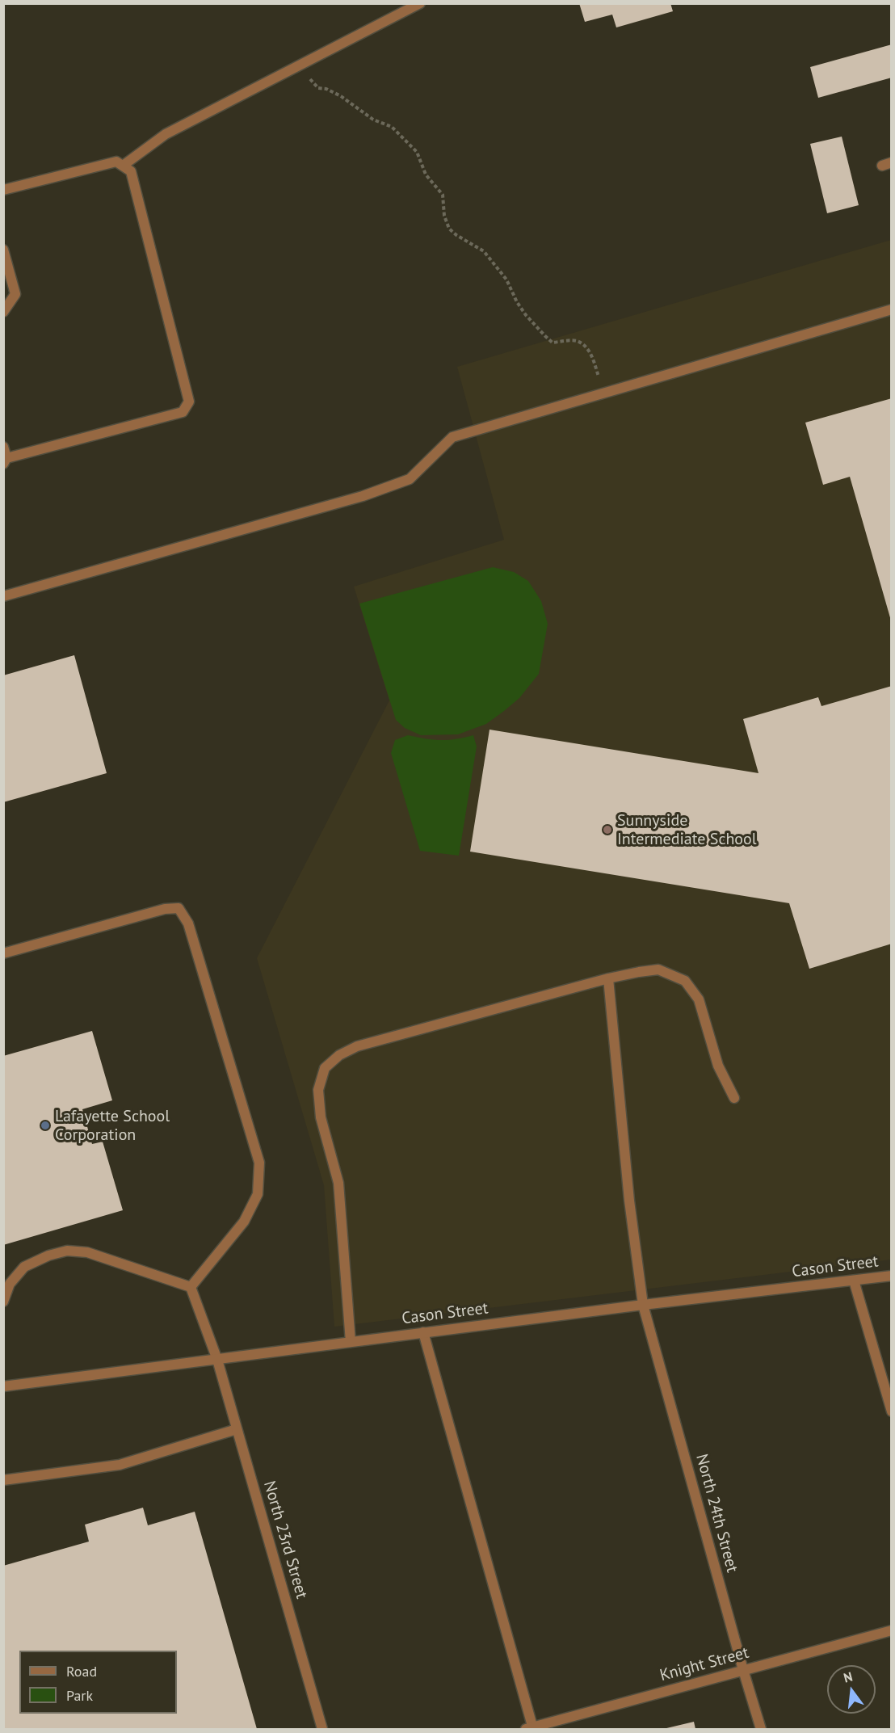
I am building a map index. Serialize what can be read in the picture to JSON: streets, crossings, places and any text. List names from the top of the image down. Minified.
{"streets":{"street":["Cason Street","North 24th Street","North 23rd Street","Knight Street"]},"crossings":[["Cason Street","North 24th Street"],["Cason Street","North 23rd Street"],["North 24th Street","Knight Street"]],"places":["Sunnyside Intermediate School","Lafayette School Corporation"],"legend":["Road","Park"],"north":"top"}
